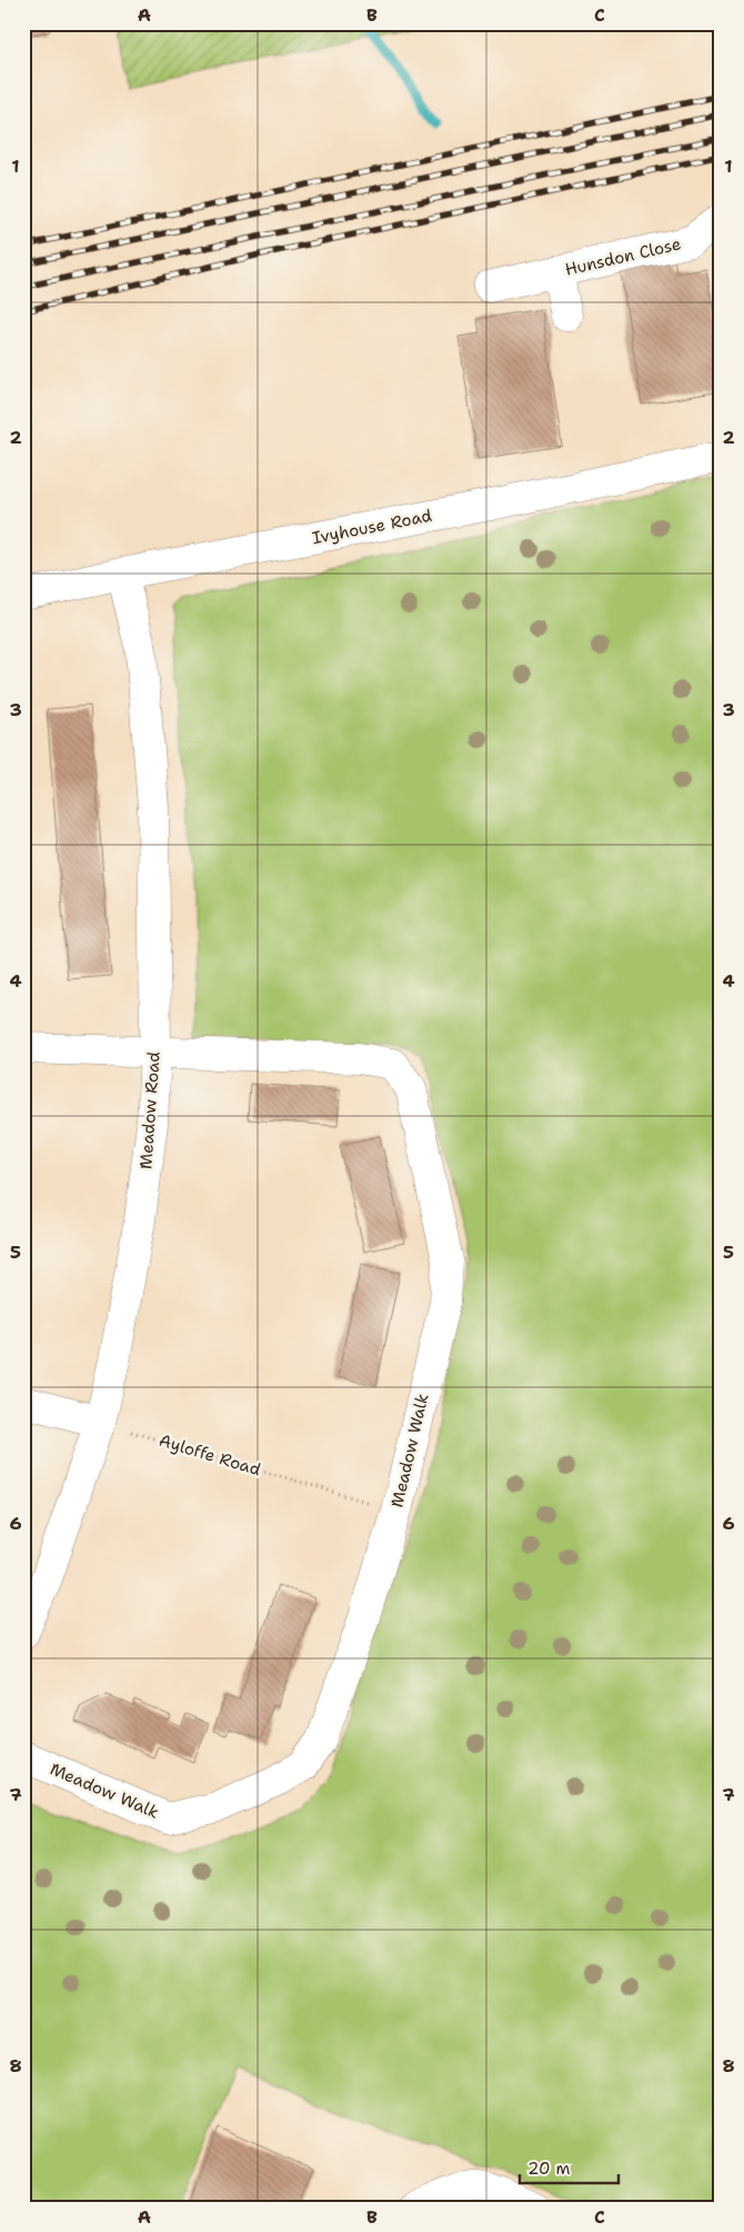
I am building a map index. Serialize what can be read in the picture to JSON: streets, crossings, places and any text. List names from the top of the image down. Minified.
{"streets":{"street":["Hunsdon Close","Ivyhouse Road","Meadow Road","Meadow Walk"],"path":["Ayloffe Road"]},"crossings":[["Ivyhouse Road","Meadow Road"],["Meadow Road","Meadow Walk"],["Meadow Road","Ayloffe Road"],["Meadow Walk","Ayloffe Road"]],"scale_bar":"20 m","grid":{"columns":["A","B","C"],"rows":["1","2","3","4","5","6","7","8"]}}
